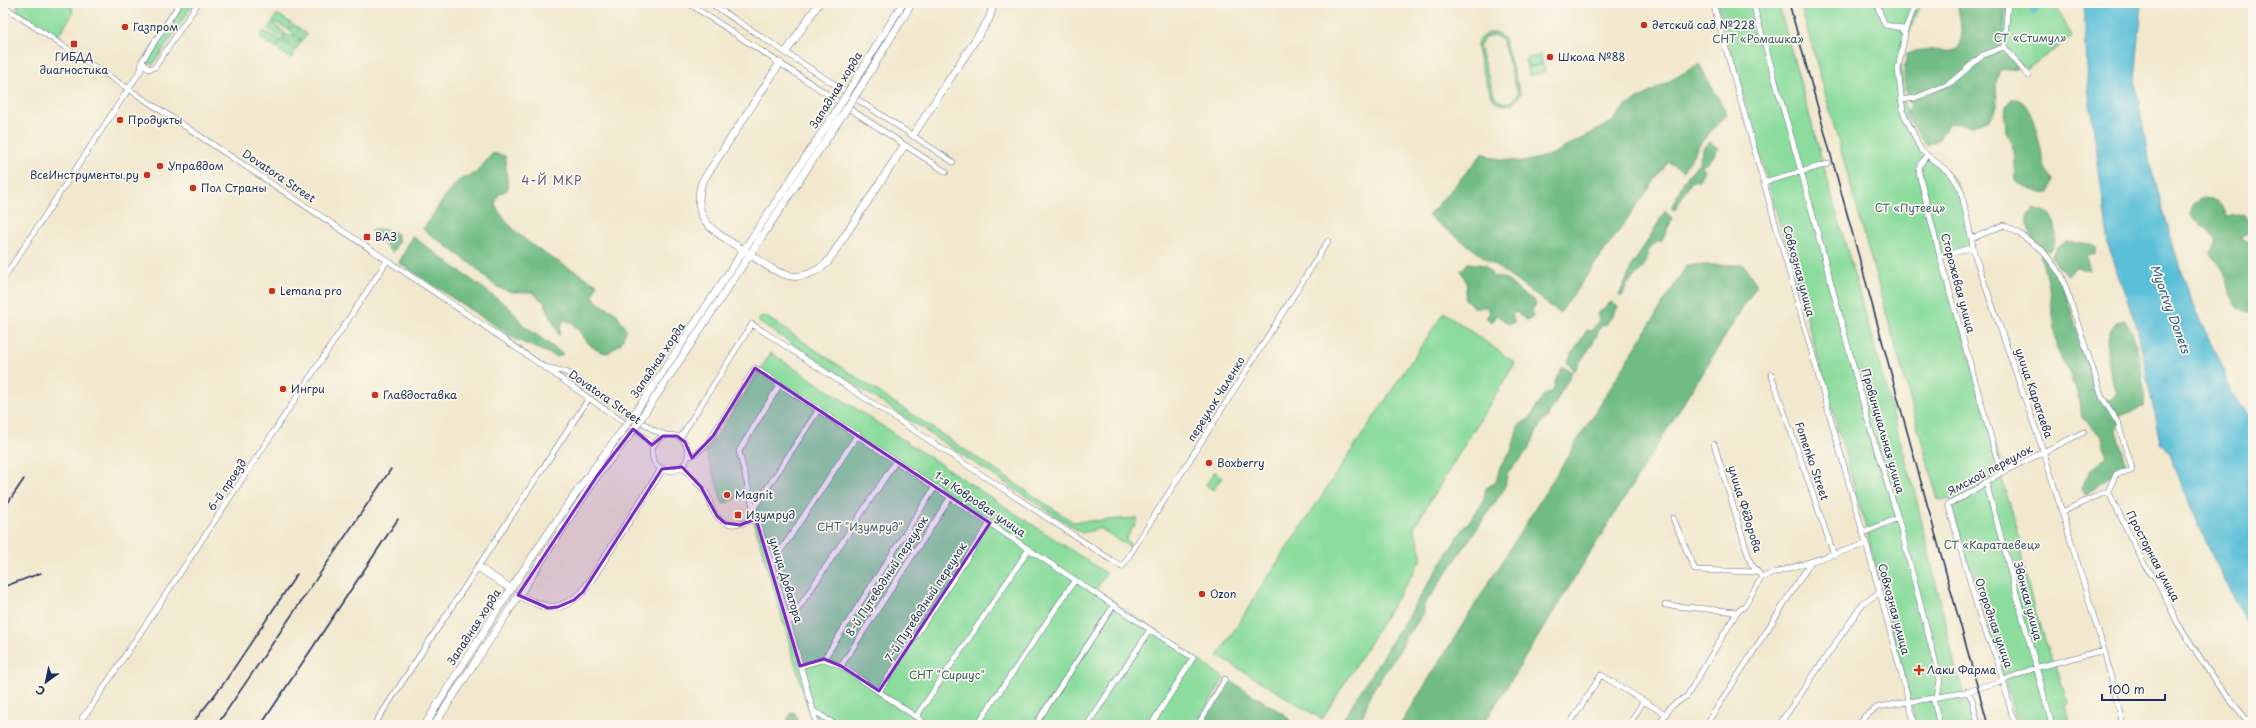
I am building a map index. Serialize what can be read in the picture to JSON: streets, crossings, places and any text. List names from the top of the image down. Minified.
{"streets":{"highway":["Западная хорда"],"street":["Dovatora Street","Совхозная улица","Сторожевая улица","улица Каратаева","переулок Чаленко","Провинциальная улица","Fomenko Street","Ямской переулок","6-й проезд","1-я Ковровая улица","улица Фёдорова","Просторная улица","8-й Путеводный переулок","улица Доватора","Звонкая улица","7-й Путеводный переулок","Огородная улица"]},"crossings":[["Dovatora Street","переулок Чаленко"],["Dovatora Street","6-й проезд"],["Dovatora Street","1-я Ковровая улица"],["Сторожевая улица","улица Каратаева"],["Сторожевая улица","Ямской переулок"],["улица Каратаева","Ямской переулок"],["переулок Чаленко","1-я Ковровая улица"],["Ямской переулок","Звонкая улица"],["Ямской переулок","Огородная улица"],["1-я Ковровая улица","8-й Путеводный переулок"],["1-я Ковровая улица","улица Доватора"],["1-я Ковровая улица","7-й Путеводный переулок"]],"districts":["4-Й МКР"],"water":["Myortvy Donets"],"parks":["СТ «Стимул»","СНТ «Ромашка»","СТ «Путеец»","СНТ \"Изумруд\"","СТ «Каратаевец»","СНТ \"Сириус\""],"places":{"other":["детский сад №228","Газпром","Школа №88","Продукты","Управдом","ВсеИнструменты.ру","Пол Страны","Lemana pro","Ингри","Главдоставка","Boxberry","Magnit","Ozon"],"transit":["ГИБДД диагностика","ВАЗ","Изумруд"],"health":["Лаки Фарма"]},"scale_bar":"100 m","north":"bottom left"}
